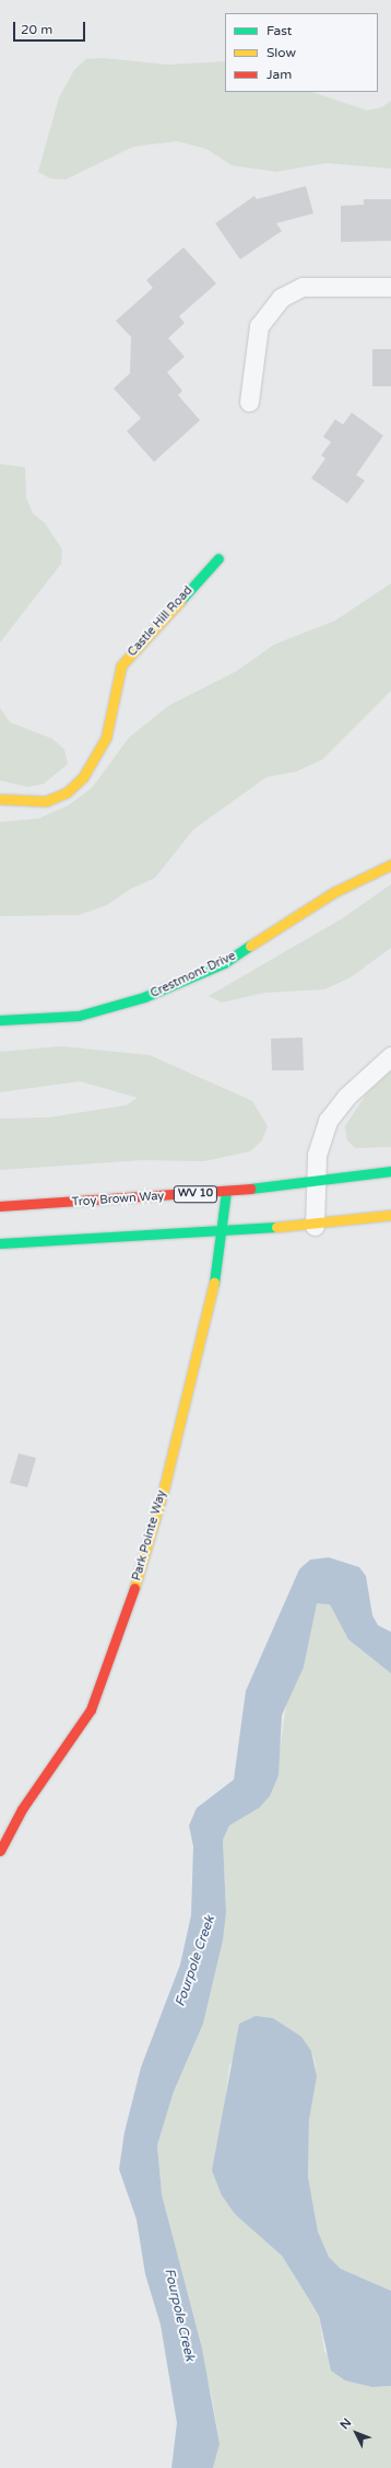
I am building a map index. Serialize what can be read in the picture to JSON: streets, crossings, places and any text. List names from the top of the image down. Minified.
{"streets":{"street":["Castle Hill Road","Crestmont Drive","WV 10","Troy Brown Way","Park Pointe Way"]},"crossings":[["Troy Brown Way","Park Pointe Way"]],"water":["Fourpole Creek"],"legend":["Fast","Slow","Jam"],"scale_bar":"20 m","north":"top left"}
